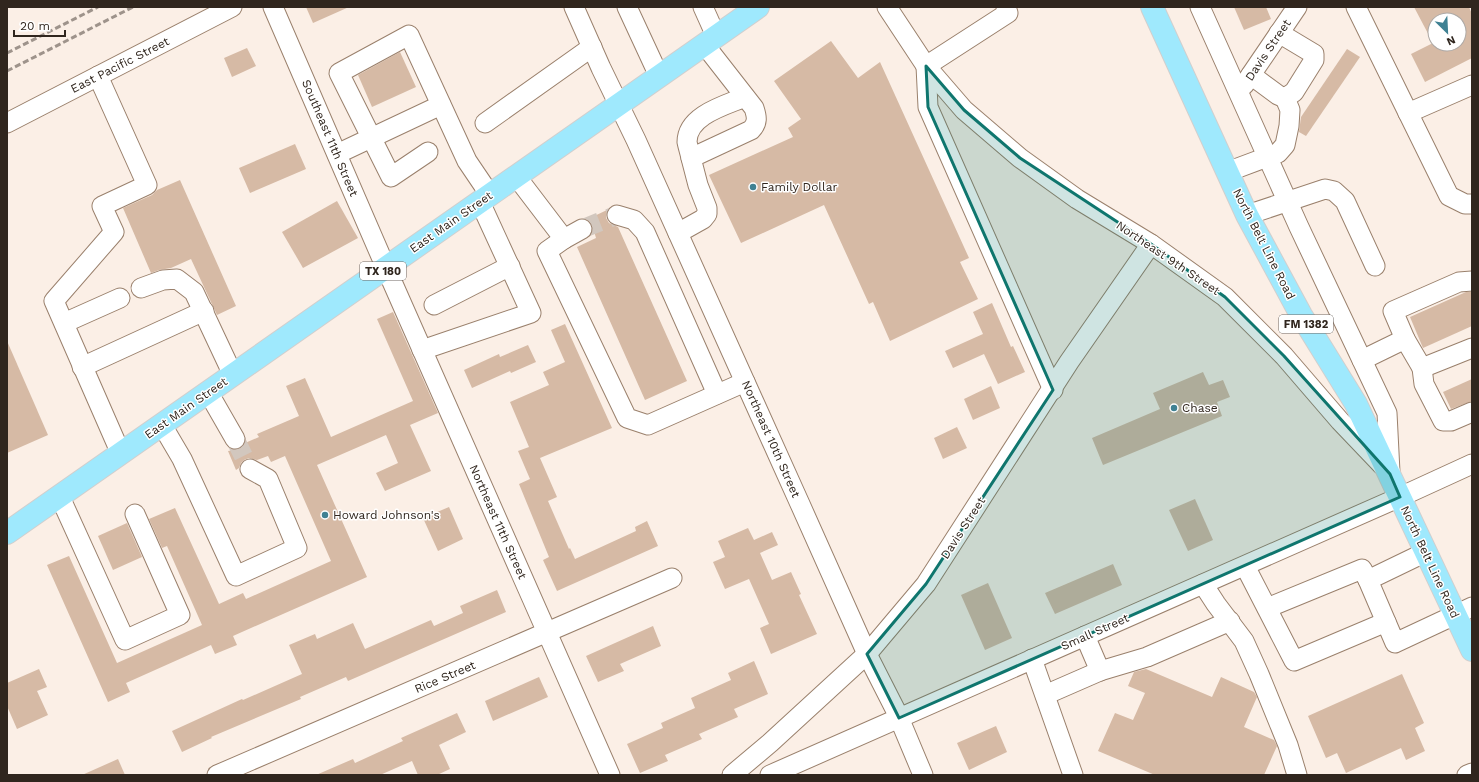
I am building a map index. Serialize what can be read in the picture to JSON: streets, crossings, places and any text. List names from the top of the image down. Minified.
{"streets":{"main road":["East Main Street","North Belt Line Road","TX 180","FM 1382"],"street":["Davis Street","East Pacific Street","Southeast 11th Street","Northeast 9th Street","Northeast 10th Street","Northeast 11th Street","Small Street","Rice Street"]},"crossings":[["Davis Street","North Belt Line Road"],["Davis Street","Northeast 9th Street"],["Davis Street","Northeast 10th Street"],["Southeast 11th Street","East Main Street"],["Southeast 11th Street","Northeast 11th Street"],["East Main Street","Northeast 10th Street"],["East Main Street","Northeast 11th Street"],["North Belt Line Road","Northeast 9th Street"],["North Belt Line Road","Small Street"],["Northeast 10th Street","Small Street"],["Northeast 11th Street","Rice Street"]],"places":["Family Dollar","Chase","Howard Johnson's"],"scale_bar":"20 m","north":"bottom right"}
